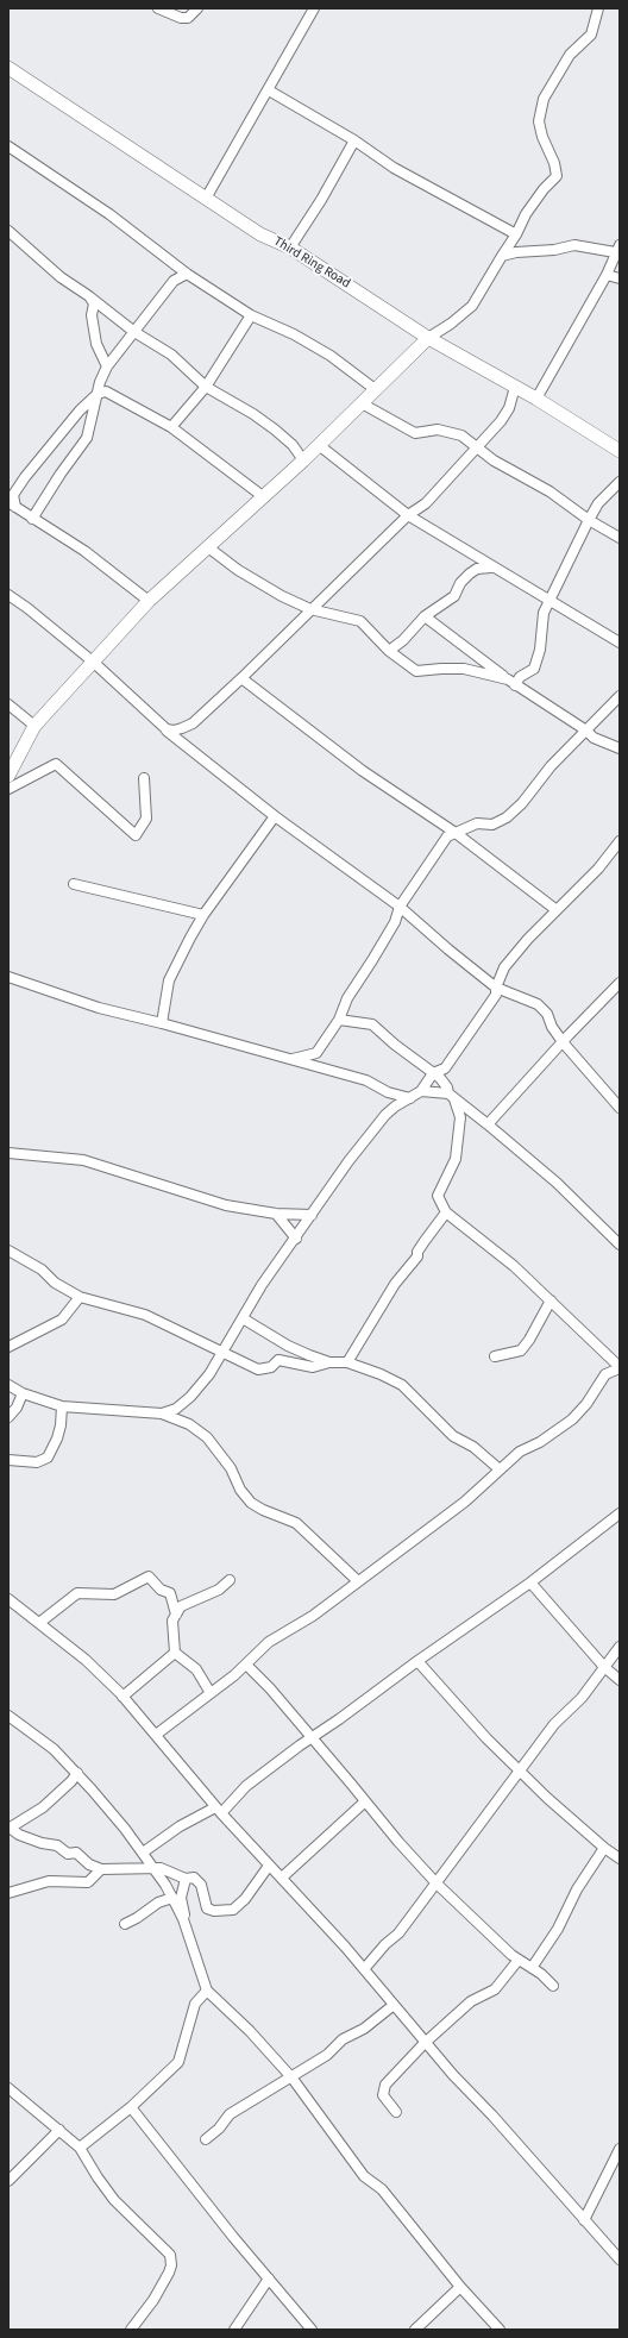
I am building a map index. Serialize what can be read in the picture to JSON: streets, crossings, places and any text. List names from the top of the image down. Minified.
{"streets":{"street":["Third Ring Road"]}}
